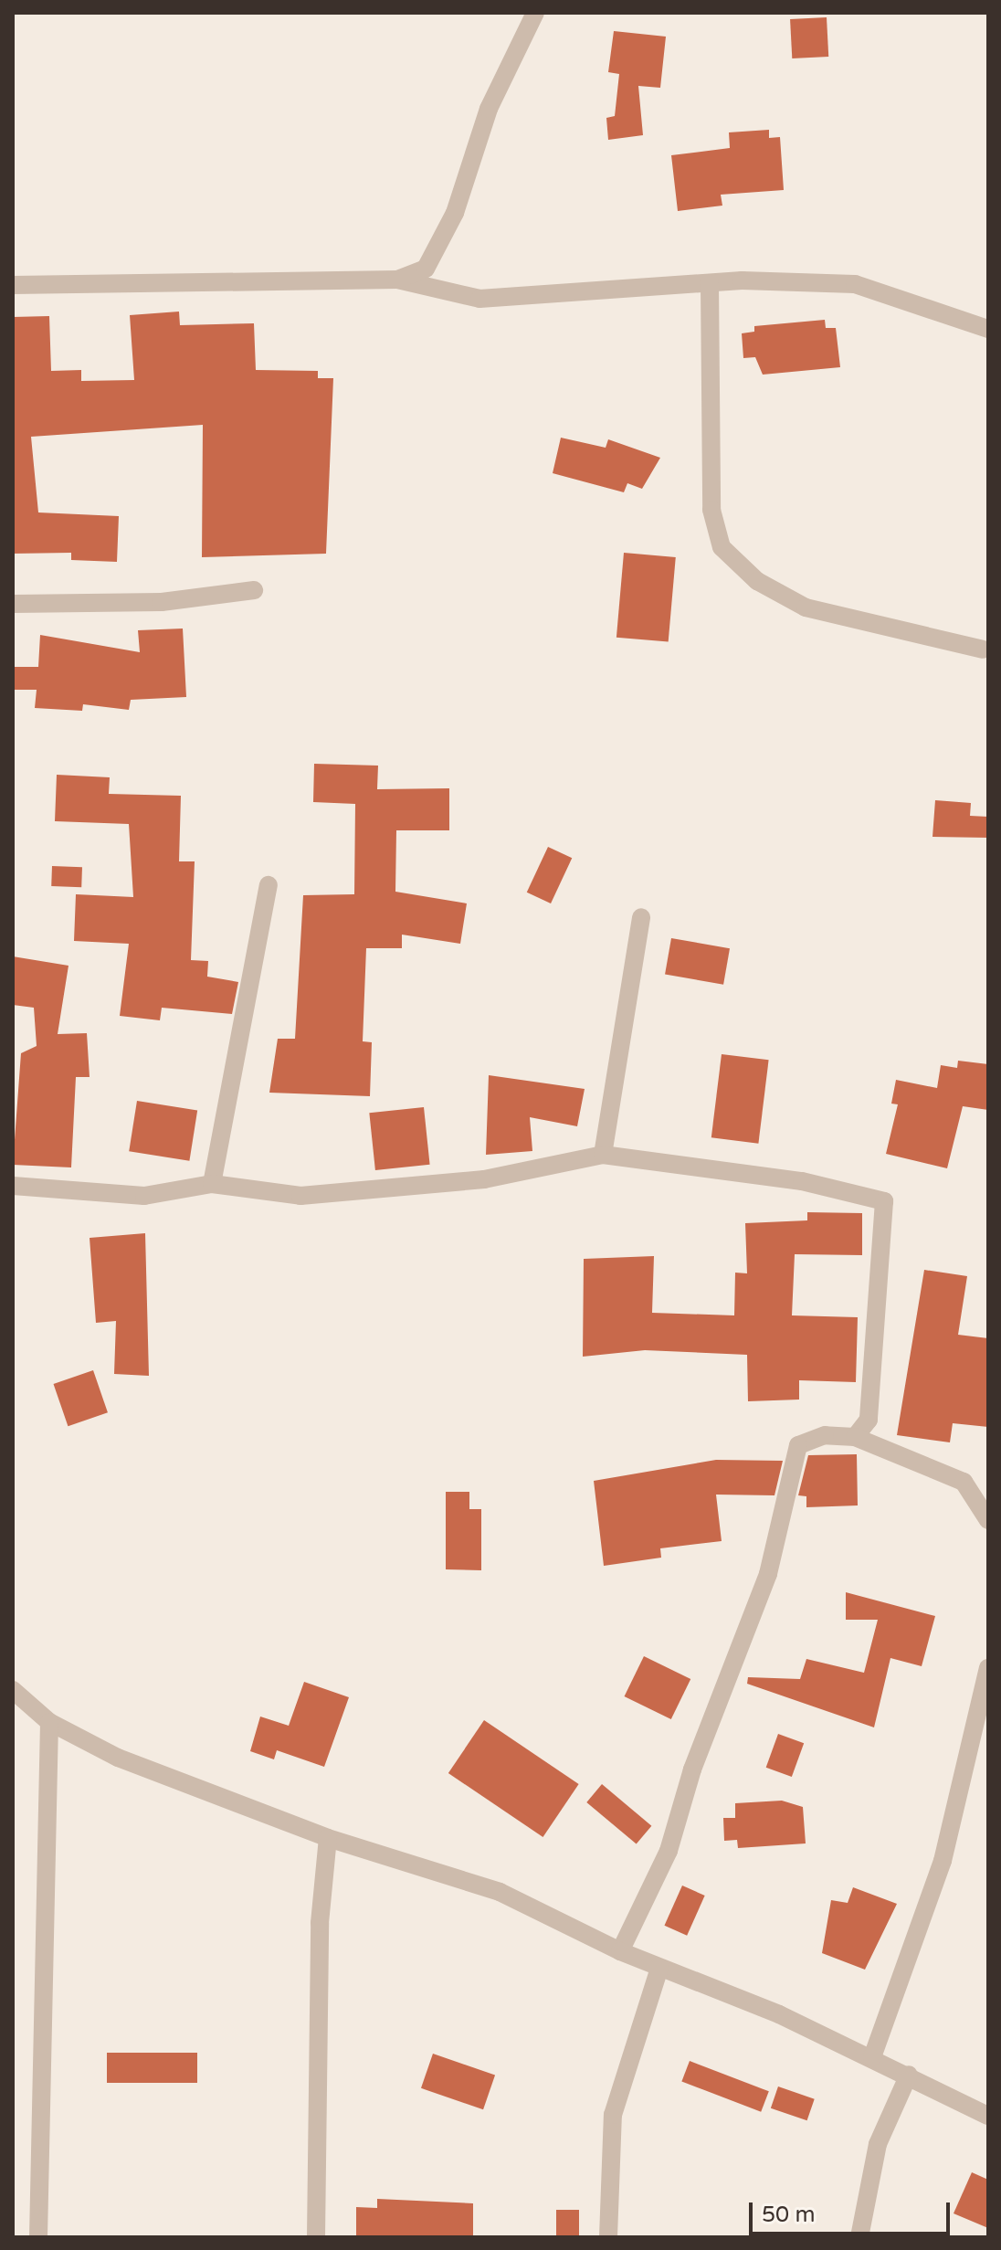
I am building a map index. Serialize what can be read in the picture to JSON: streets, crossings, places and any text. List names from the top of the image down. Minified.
{"scale_bar":"50 m"}
